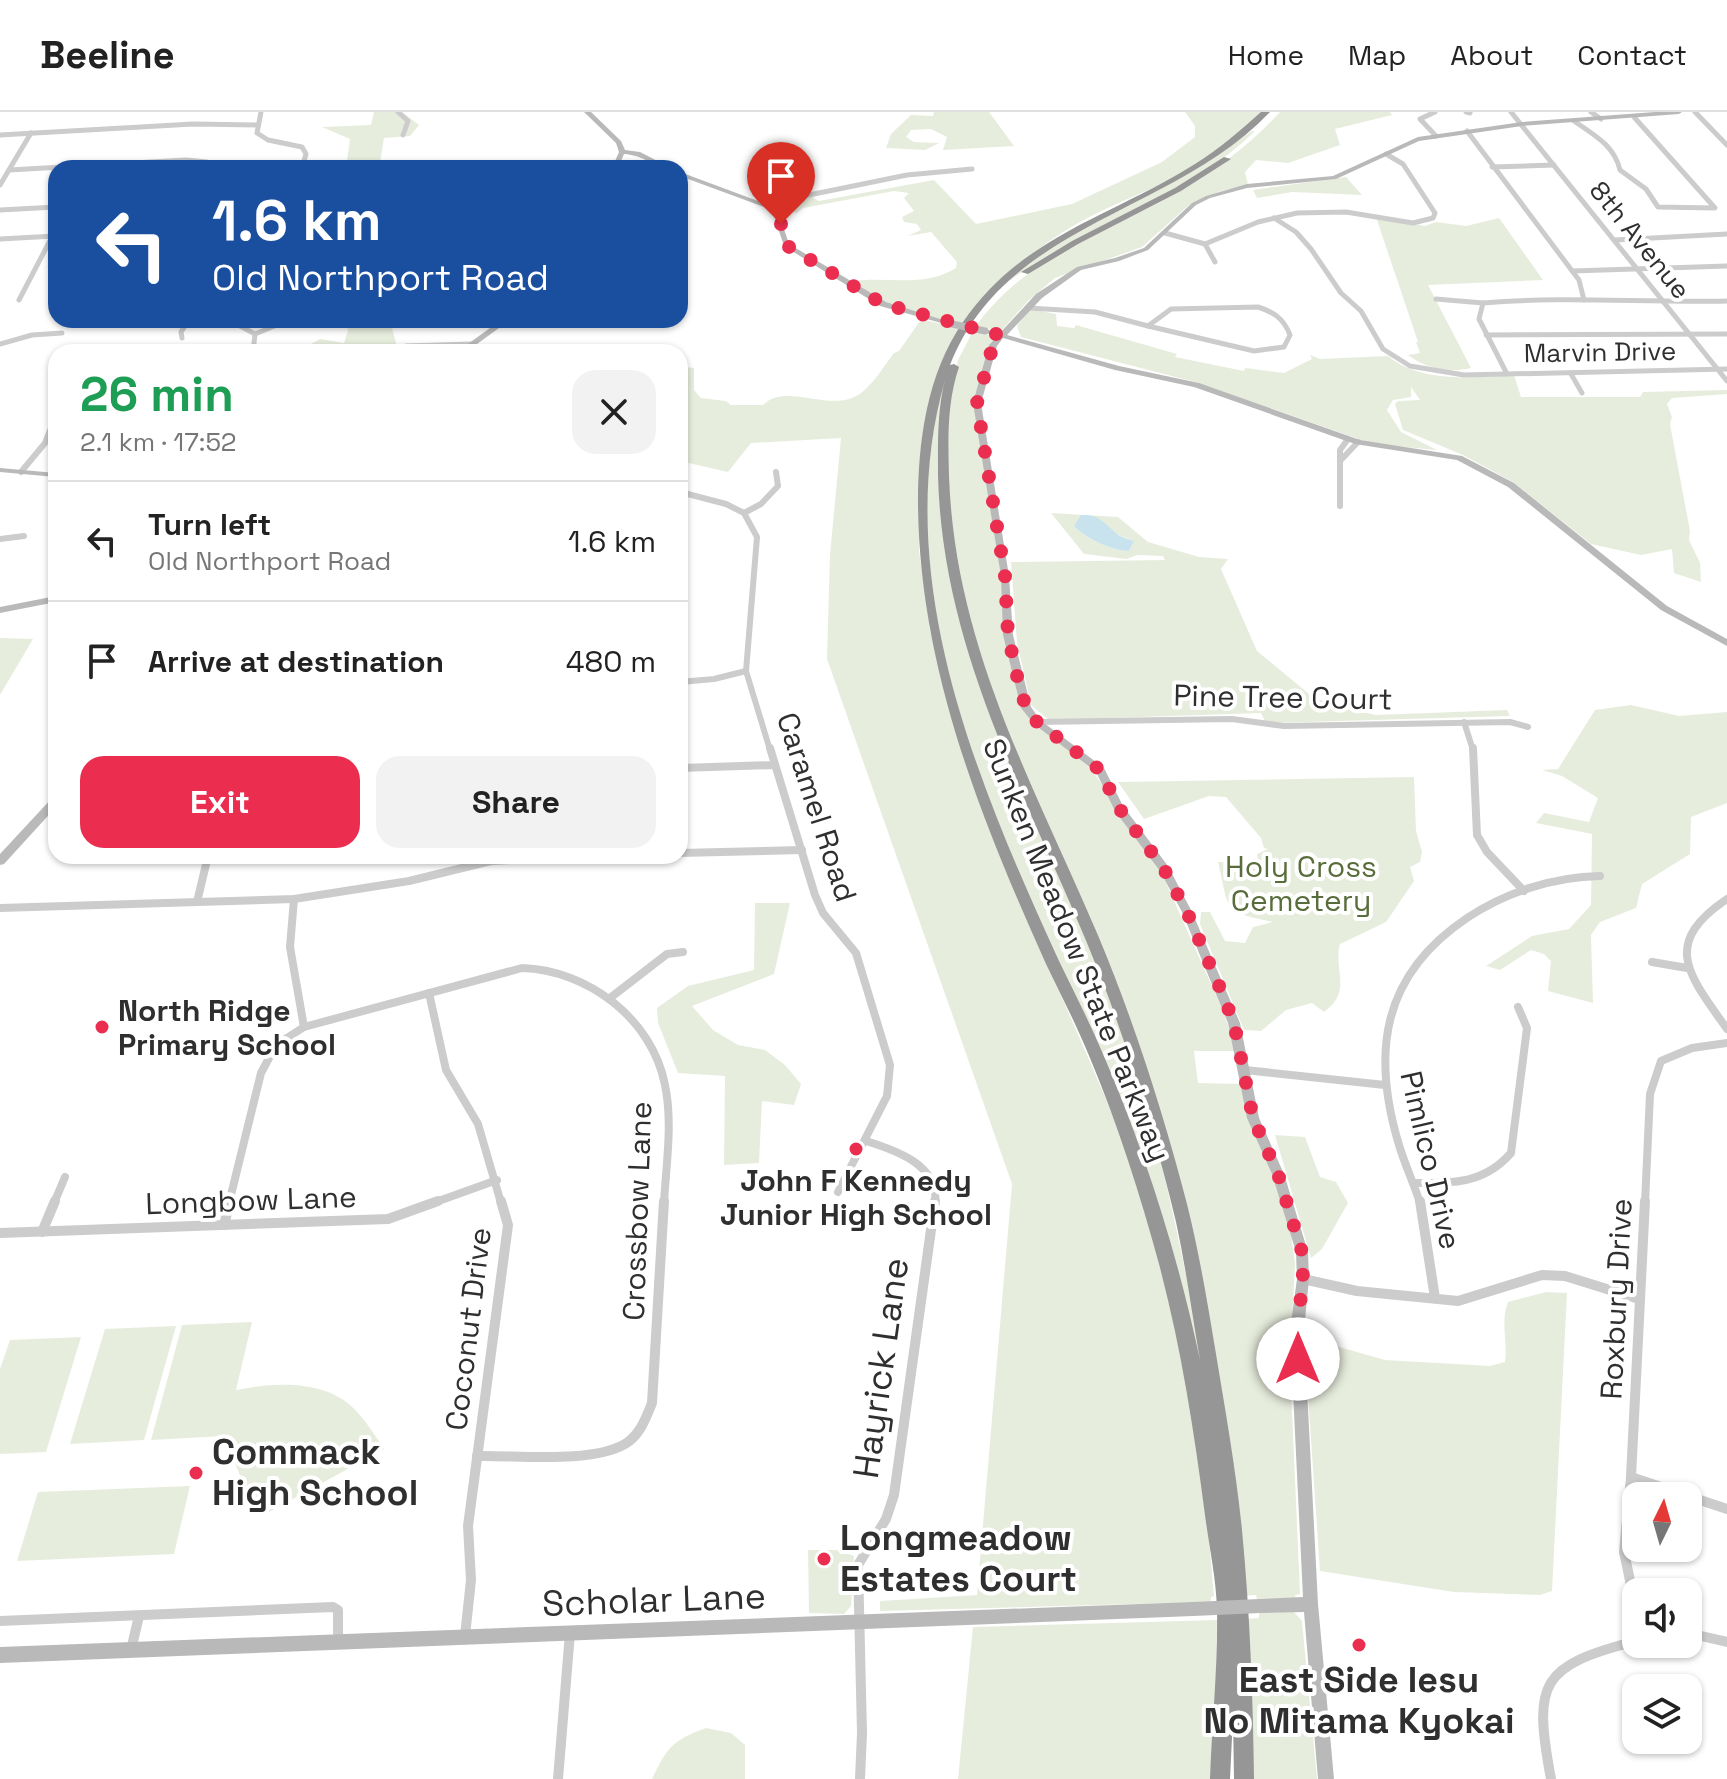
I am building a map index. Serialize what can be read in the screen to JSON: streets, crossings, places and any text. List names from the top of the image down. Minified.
{"streets":{"highway":["Sunken Meadow State Parkway"],"street":["8th Avenue","Marvin Drive","Pine Tree Court","Caramel Road","Pimlico Drive","Longbow Lane","Crossbow Lane","Roxbury Drive","Coconut Drive","Hayrick Lane","Scholar Lane"]},"crossings":[["8th Avenue","Marvin Drive"],["Caramel Road","Hayrick Lane"],["Longbow Lane","Crossbow Lane"],["Longbow Lane","Coconut Drive"],["Crossbow Lane","Coconut Drive"],["Coconut Drive","Scholar Lane"],["Hayrick Lane","Scholar Lane"]],"parks":["Holy Cross Cemetery"],"places":["North Ridge Primary School","John F Kennedy Junior High School","Commack High School","Longmeadow Estates Court","East Side Iesu No Mitama Kyokai"],"north":"top","page":{"header":"Beeline","nav":["Home","Map","About","Contact"],"turn":["1.6 km","Old Northport Road"],"heading":["26 min","2.1 km · 17:52"],"list":[{"name":"Turn left","note":"Old Northport Road","value":"1.6 km"},{"name":"Arrive at destination","value":"480 m"}],"buttons":["Exit","Share"]}}
